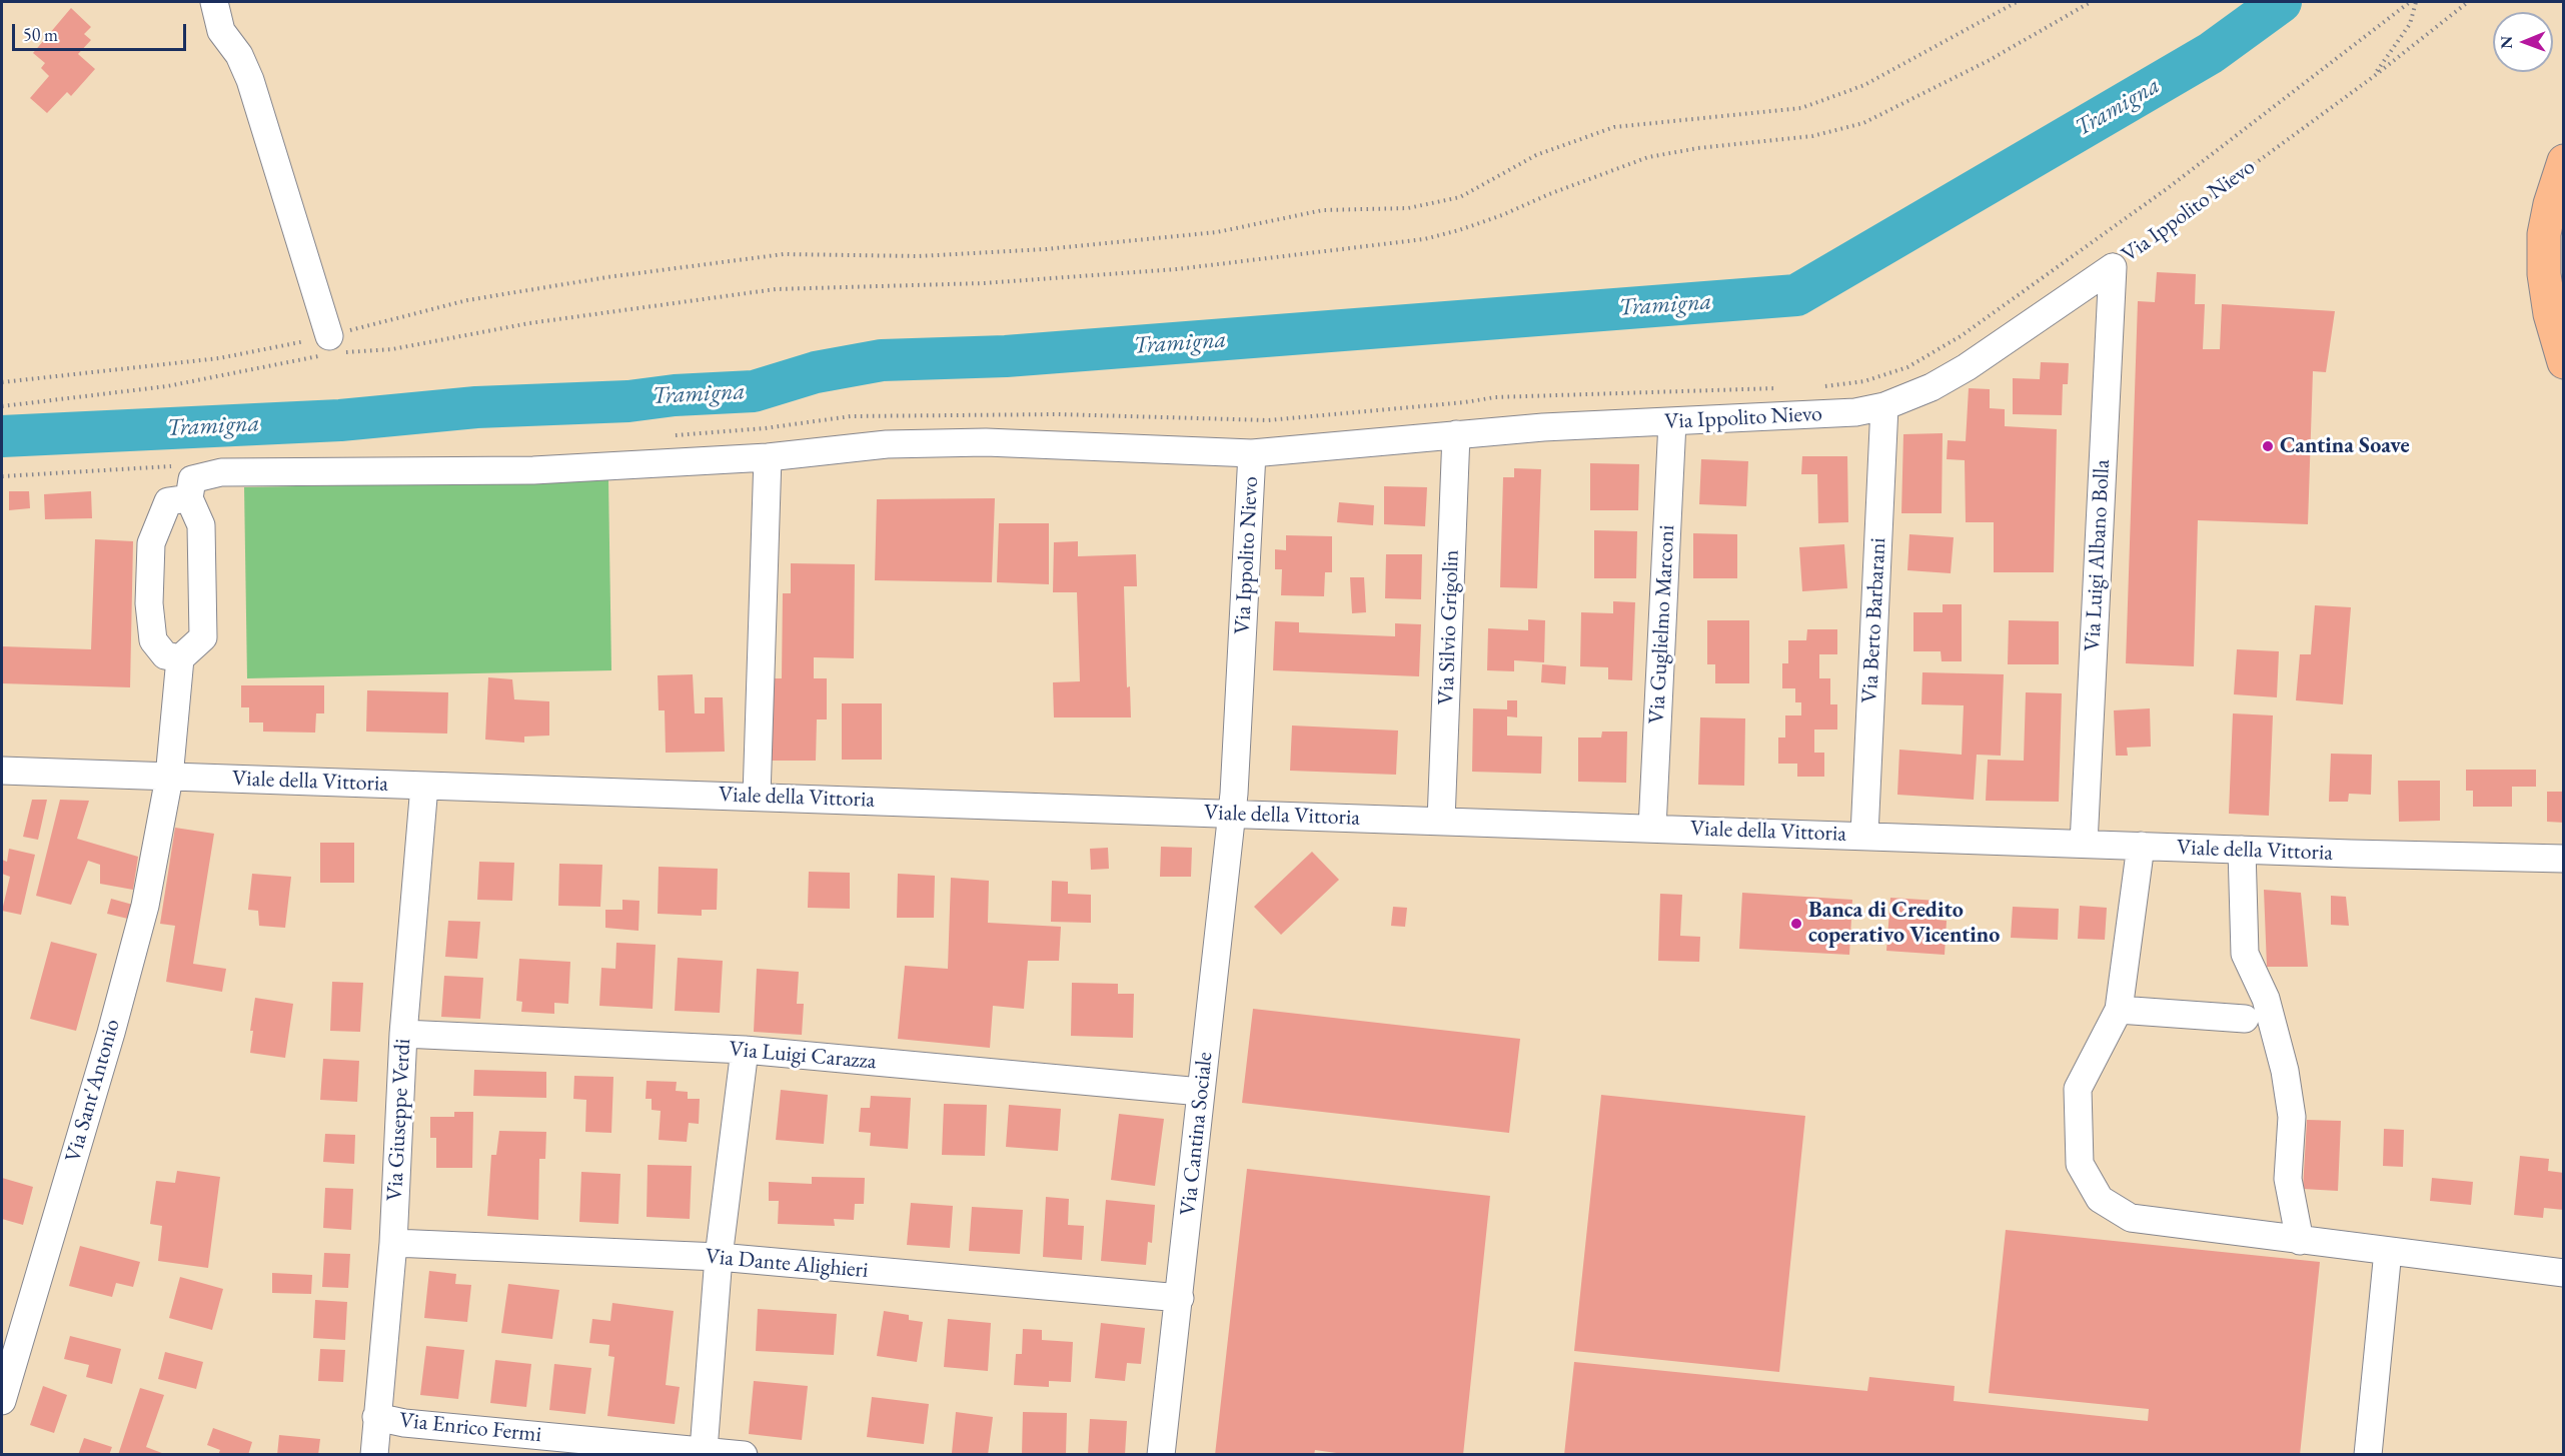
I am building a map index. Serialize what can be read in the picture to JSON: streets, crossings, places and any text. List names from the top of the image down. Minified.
{"streets":{"street":["Via Ippolito Nievo","Via Luigi Albano Bolla","Via Berto Barbarani","Via Guglielmo Marconi","Via Silvio Grigolin","Viale della Vittoria","Via Luigi Carazza","Via Sant'Antonio","Via Giuseppe Verdi","Via Cantina Sociale","Via Dante Alighieri","Via Enrico Fermi"]},"crossings":[["Via Ippolito Nievo","Via Luigi Albano Bolla"],["Via Ippolito Nievo","Via Berto Barbarani"],["Via Ippolito Nievo","Via Guglielmo Marconi"],["Via Ippolito Nievo","Via Silvio Grigolin"],["Via Ippolito Nievo","Viale della Vittoria"],["Via Ippolito Nievo","Via Cantina Sociale"],["Via Luigi Albano Bolla","Viale della Vittoria"],["Via Berto Barbarani","Viale della Vittoria"],["Via Guglielmo Marconi","Viale della Vittoria"],["Via Silvio Grigolin","Viale della Vittoria"],["Viale della Vittoria","Via Sant'Antonio"],["Viale della Vittoria","Via Giuseppe Verdi"],["Viale della Vittoria","Via Cantina Sociale"],["Via Luigi Carazza","Via Giuseppe Verdi"],["Via Luigi Carazza","Via Cantina Sociale"],["Via Giuseppe Verdi","Via Dante Alighieri"],["Via Giuseppe Verdi","Via Enrico Fermi"],["Via Cantina Sociale","Via Dante Alighieri"]],"water":["Tramigna"],"places":["Cantina Soave","Banca di Credito coperativo Vicentino"],"scale_bar":"50 m","north":"left"}
